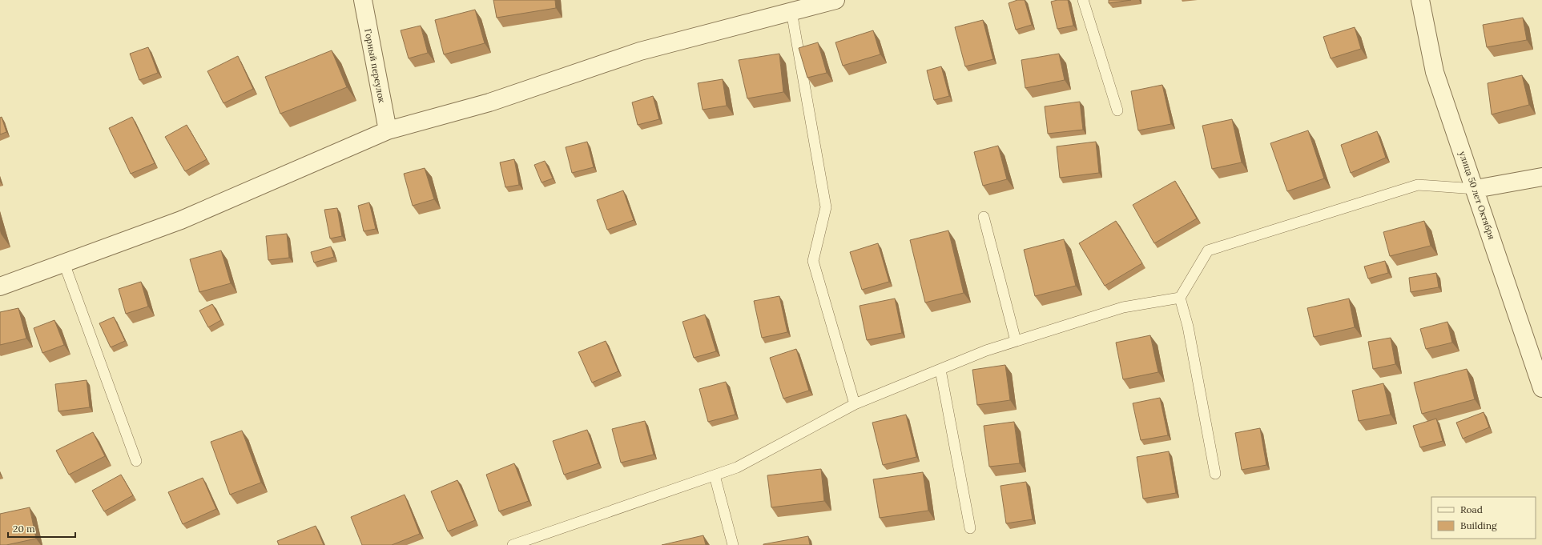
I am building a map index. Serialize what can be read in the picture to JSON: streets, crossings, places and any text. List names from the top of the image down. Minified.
{"streets":{"street":["Горный переулок","улица 50 лет Октября"]},"legend":["Road","Building"],"scale_bar":"20 m"}
